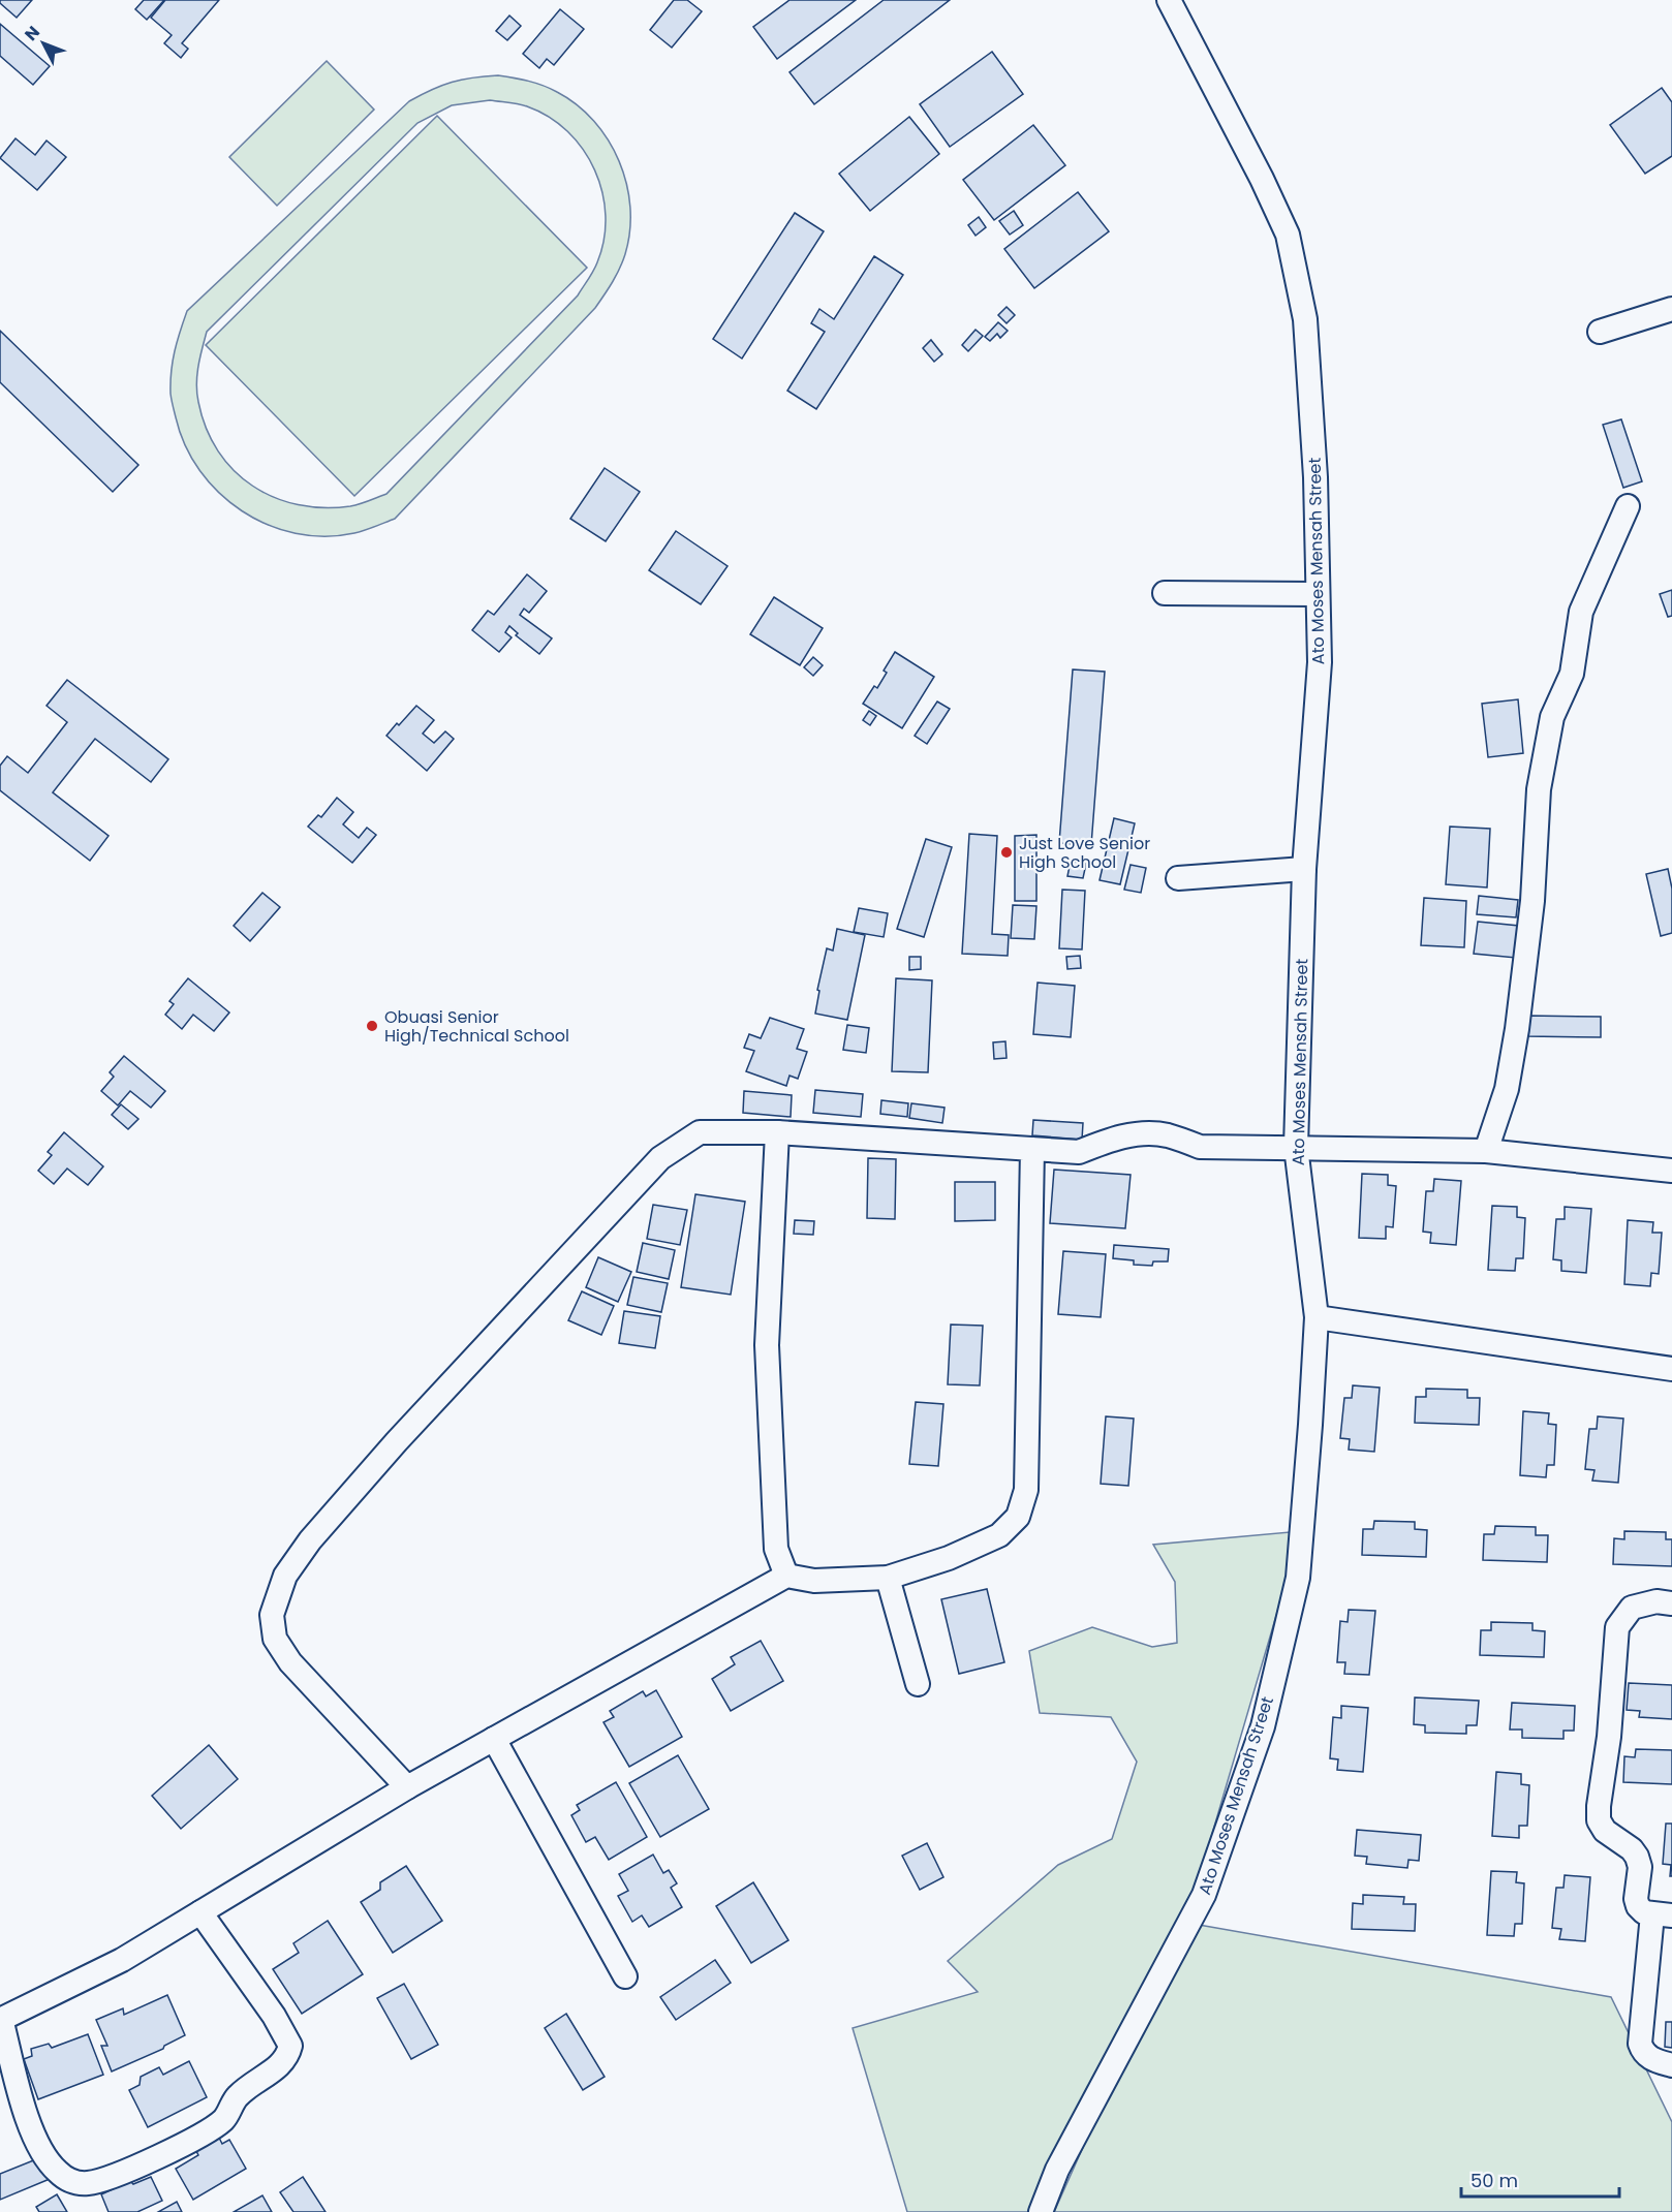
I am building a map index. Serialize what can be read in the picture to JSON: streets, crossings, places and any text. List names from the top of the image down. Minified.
{"streets":{"street":["Ato Moses Mensah Street"]},"places":["Just Love Senior High School","Obuasi Senior High/Technical School"],"scale_bar":"50 m","north":"top left"}
